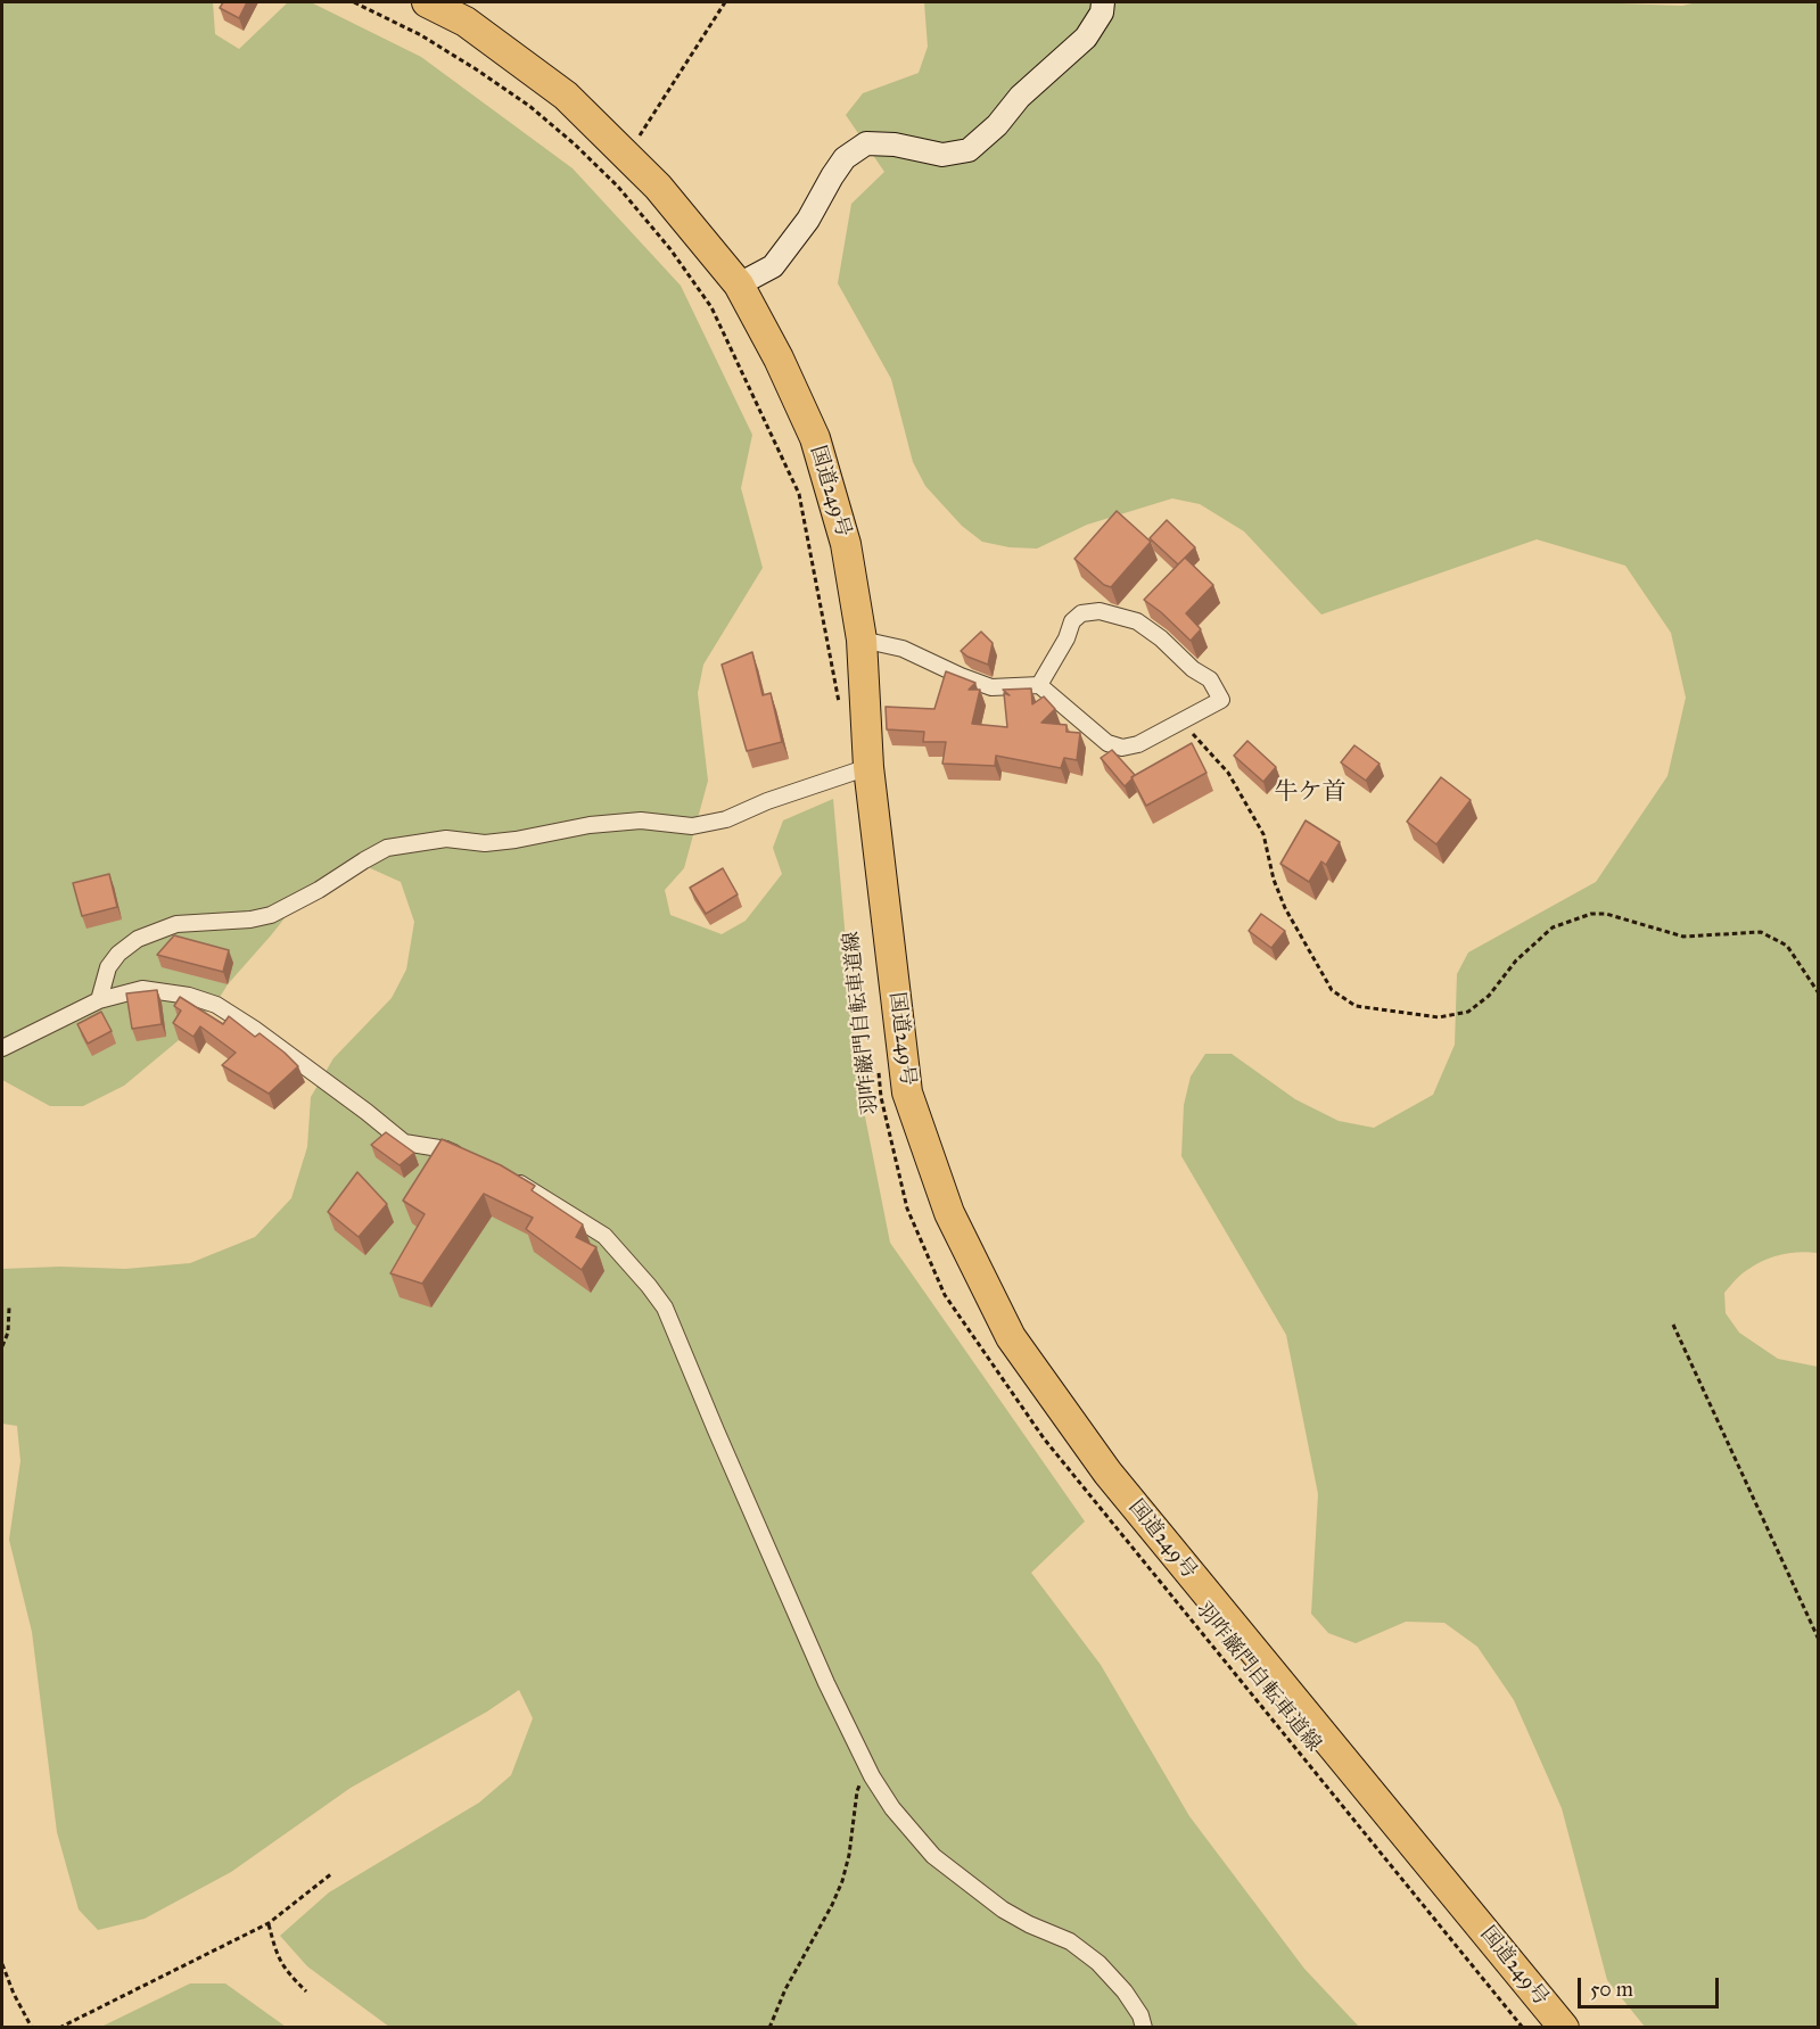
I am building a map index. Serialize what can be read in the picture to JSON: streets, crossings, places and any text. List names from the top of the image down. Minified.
{"streets":{"highway":["国道249号"],"path":["羽咋巌門自転車道線"]},"districts":["牛ケ首"],"scale_bar":"50 m"}
